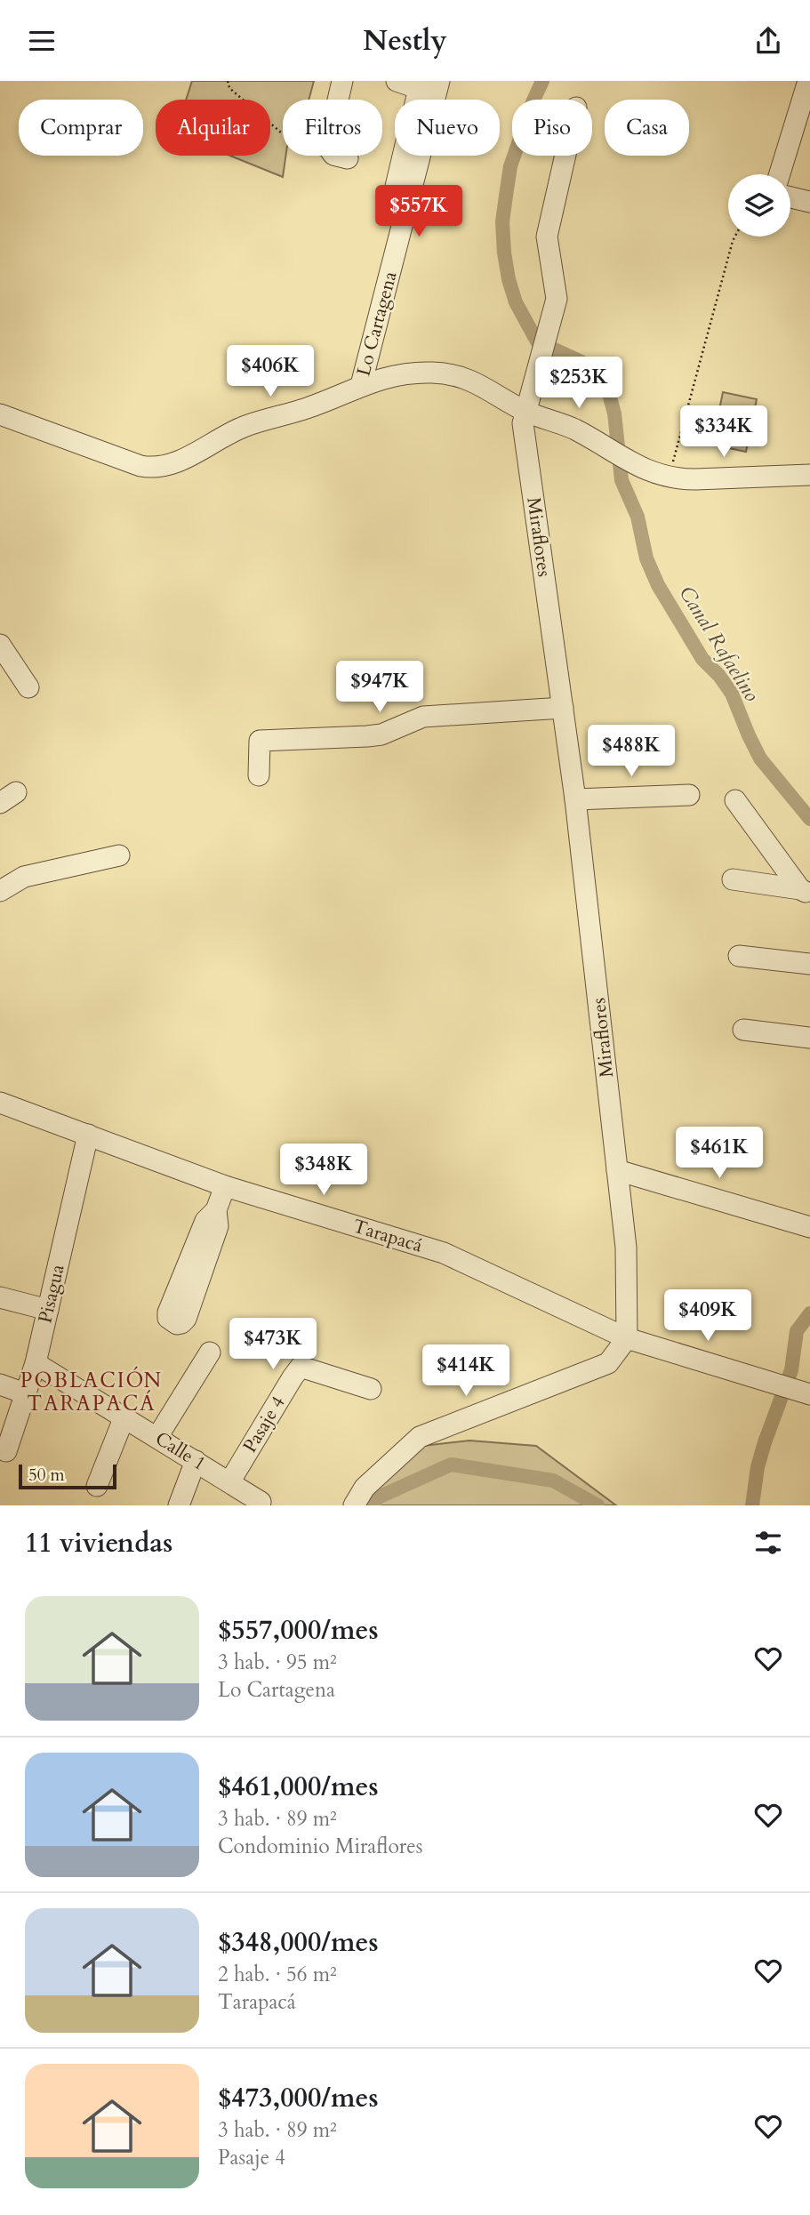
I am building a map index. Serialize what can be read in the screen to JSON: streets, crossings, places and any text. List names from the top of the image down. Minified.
{"streets":{"street":["Lo Cartagena","Miraflores","Tarapacá","Pisagua","Pasaje 4","Calle 1"]},"crossings":[["Miraflores","Tarapacá"],["Tarapacá","Pisagua"],["Pisagua","Calle 1"],["Pasaje 4","Calle 1"]],"districts":["POBLACIÓN TARAPACÁ"],"water":["Canal Rafaelino"],"scale_bar":"50 m","page":{"header":"Nestly","chip":["Comprar","Alquilar","Filtros","Nuevo","Piso","Casa"],"price":["$557K","$406K","$253K","$334K","$947K","$488K","$461K","$348K","$409K","$473K","$414K"],"scale":"50 m","heading":"11 viviendas","list":[{"name":"$557,000/mes","note":"3 hab. · 95 m² · Lo Cartagena"},{"name":"$461,000/mes","note":"3 hab. · 89 m² · Condominio Miraflores"},{"name":"$348,000/mes","note":"2 hab. · 56 m² · Tarapacá"},{"name":"$473,000/mes","note":"3 hab. · 89 m² · Pasaje 4"}]}}
